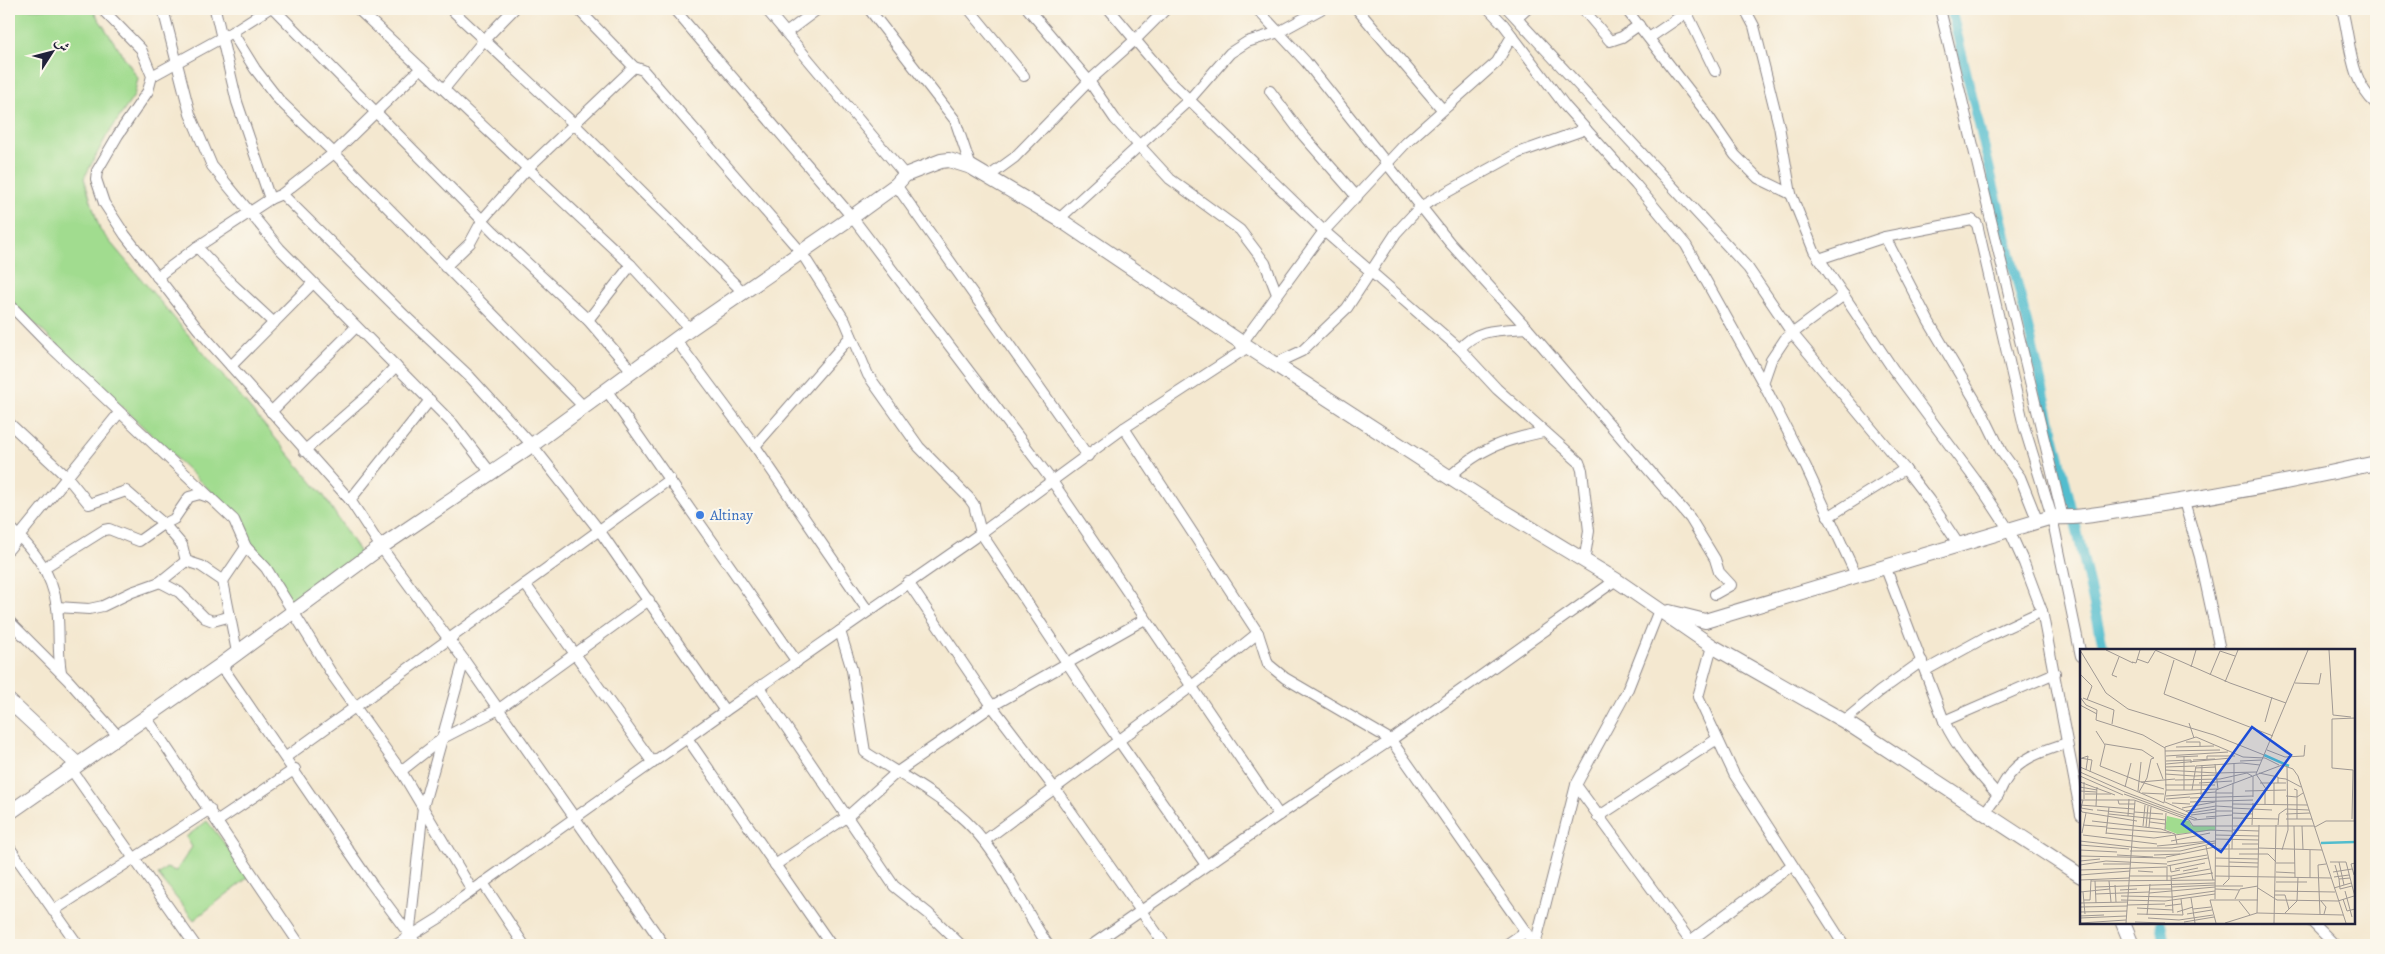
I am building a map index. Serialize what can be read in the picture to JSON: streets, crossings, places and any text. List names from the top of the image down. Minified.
{"places":["Altinay"],"north":"top right"}
